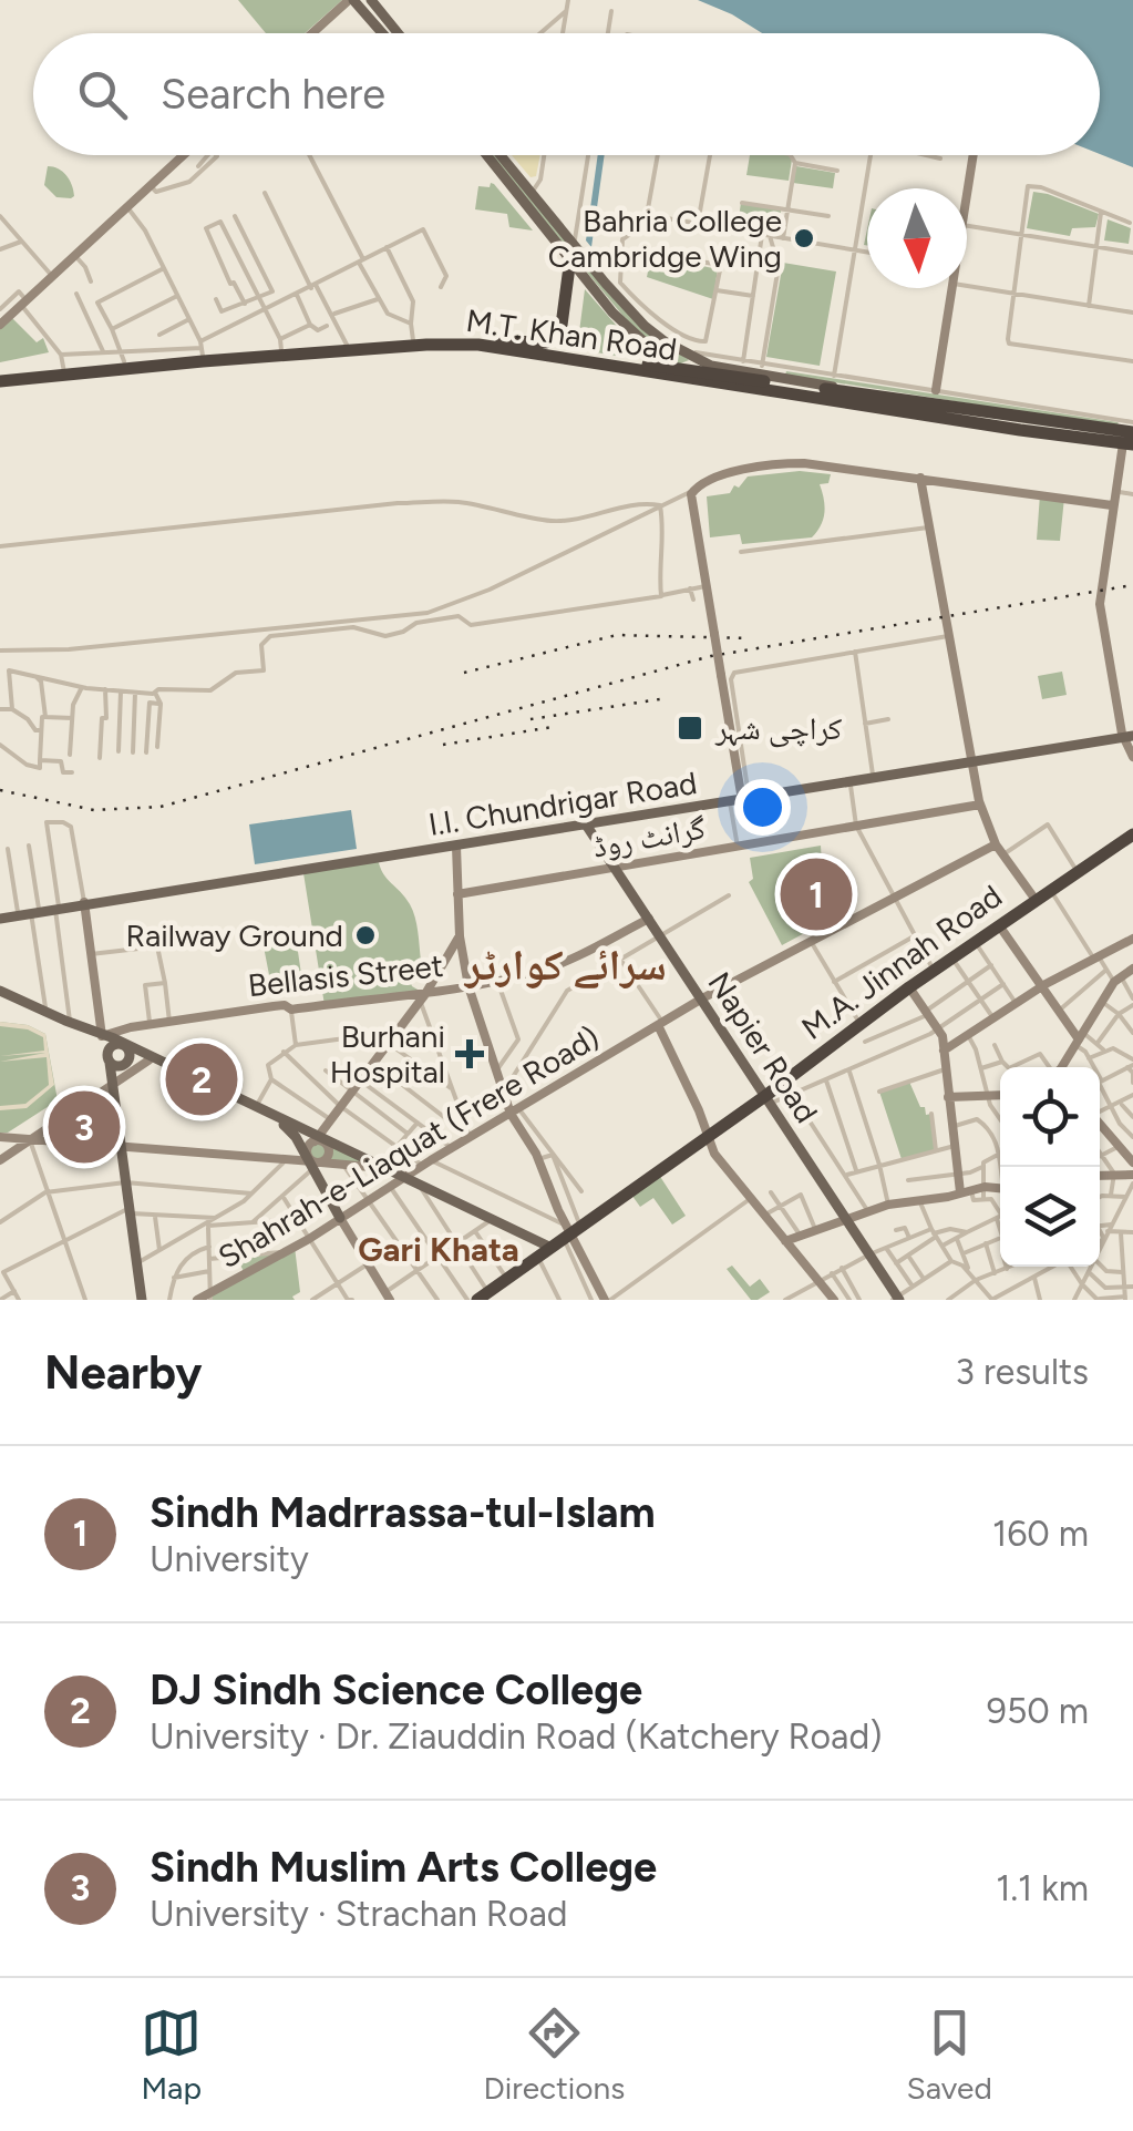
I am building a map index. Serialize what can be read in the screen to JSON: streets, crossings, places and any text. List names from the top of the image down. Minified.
{"streets":{"highway":["M.T. Khan Road","M.A. Jinnah Road"],"main road":["I.I. Chundrigar Road","Napier Road"],"street":["گرانٹ روڈ","Bellasis Street","Shahrah-e-Liaquat (Frere Road)"]},"crossings":[["I.I. Chundrigar Road","Napier Road"],["گرانٹ روڈ","Napier Road"],["M.A. Jinnah Road","Napier Road"],["Bellasis Street","Napier Road"],["Napier Road","Shahrah-e-Liaquat (Frere Road)"]],"districts":["سرائے کوارٹر","Gari Khata"],"places":{"other":["Bahria College Cambridge Wing","Railway Ground"],"transit":["کراچی شہر"],"health":["Burhani Hospital"]},"north":"bottom","page":{"search":"Search here","pins":["1","2","3"],"heading":["Nearby","3 results"],"list":[{"mark":"1","name":"Sindh Madrrassa-tul-Islam","note":"University","value":"160 m"},{"mark":"2","name":"DJ Sindh Science College","note":"University · Dr. Ziauddin Road (Katchery Road)","value":"950 m"},{"mark":"3","name":"Sindh Muslim Arts College","note":"University · Strachan Road","value":"1.1 km"}],"nav":["Map","Directions","Saved"]}}
